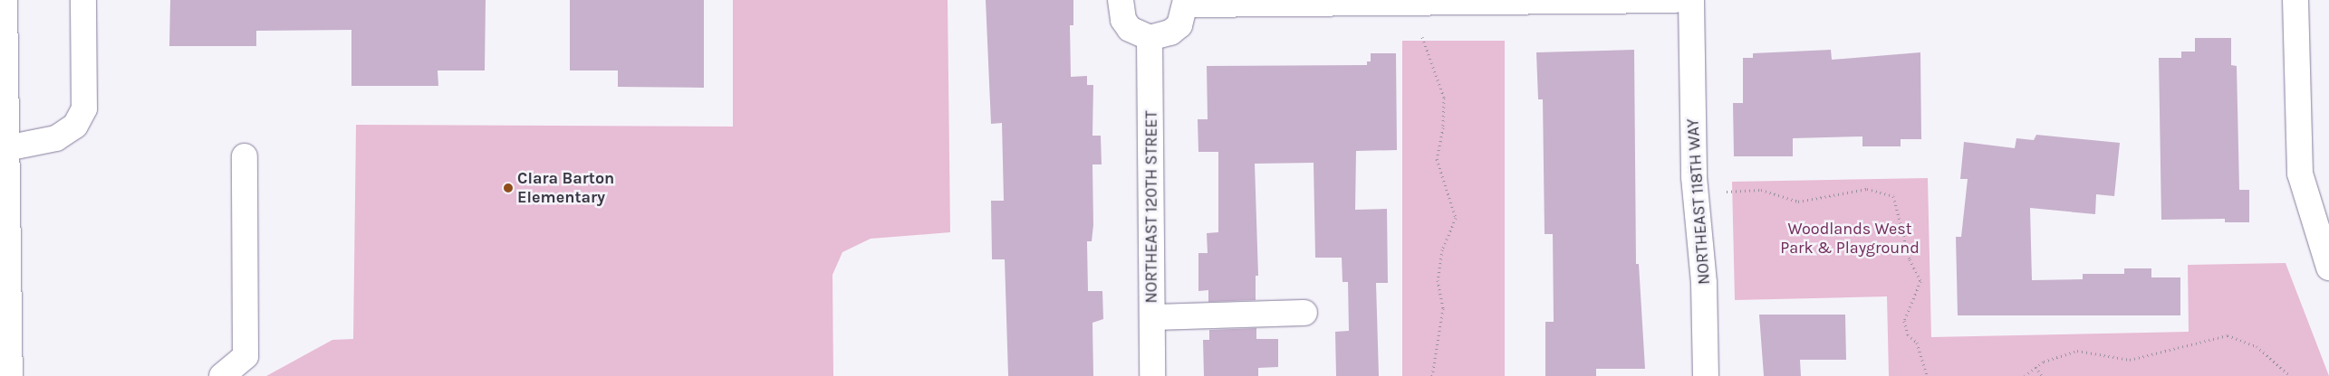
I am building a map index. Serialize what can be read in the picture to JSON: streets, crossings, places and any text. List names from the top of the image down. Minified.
{"streets":{"street":["NORTHEAST 118TH WAY","NORTHEAST 120TH STREET"]},"parks":["Woodlands West Park & Playground"],"places":["Clara Barton Elementary"]}
